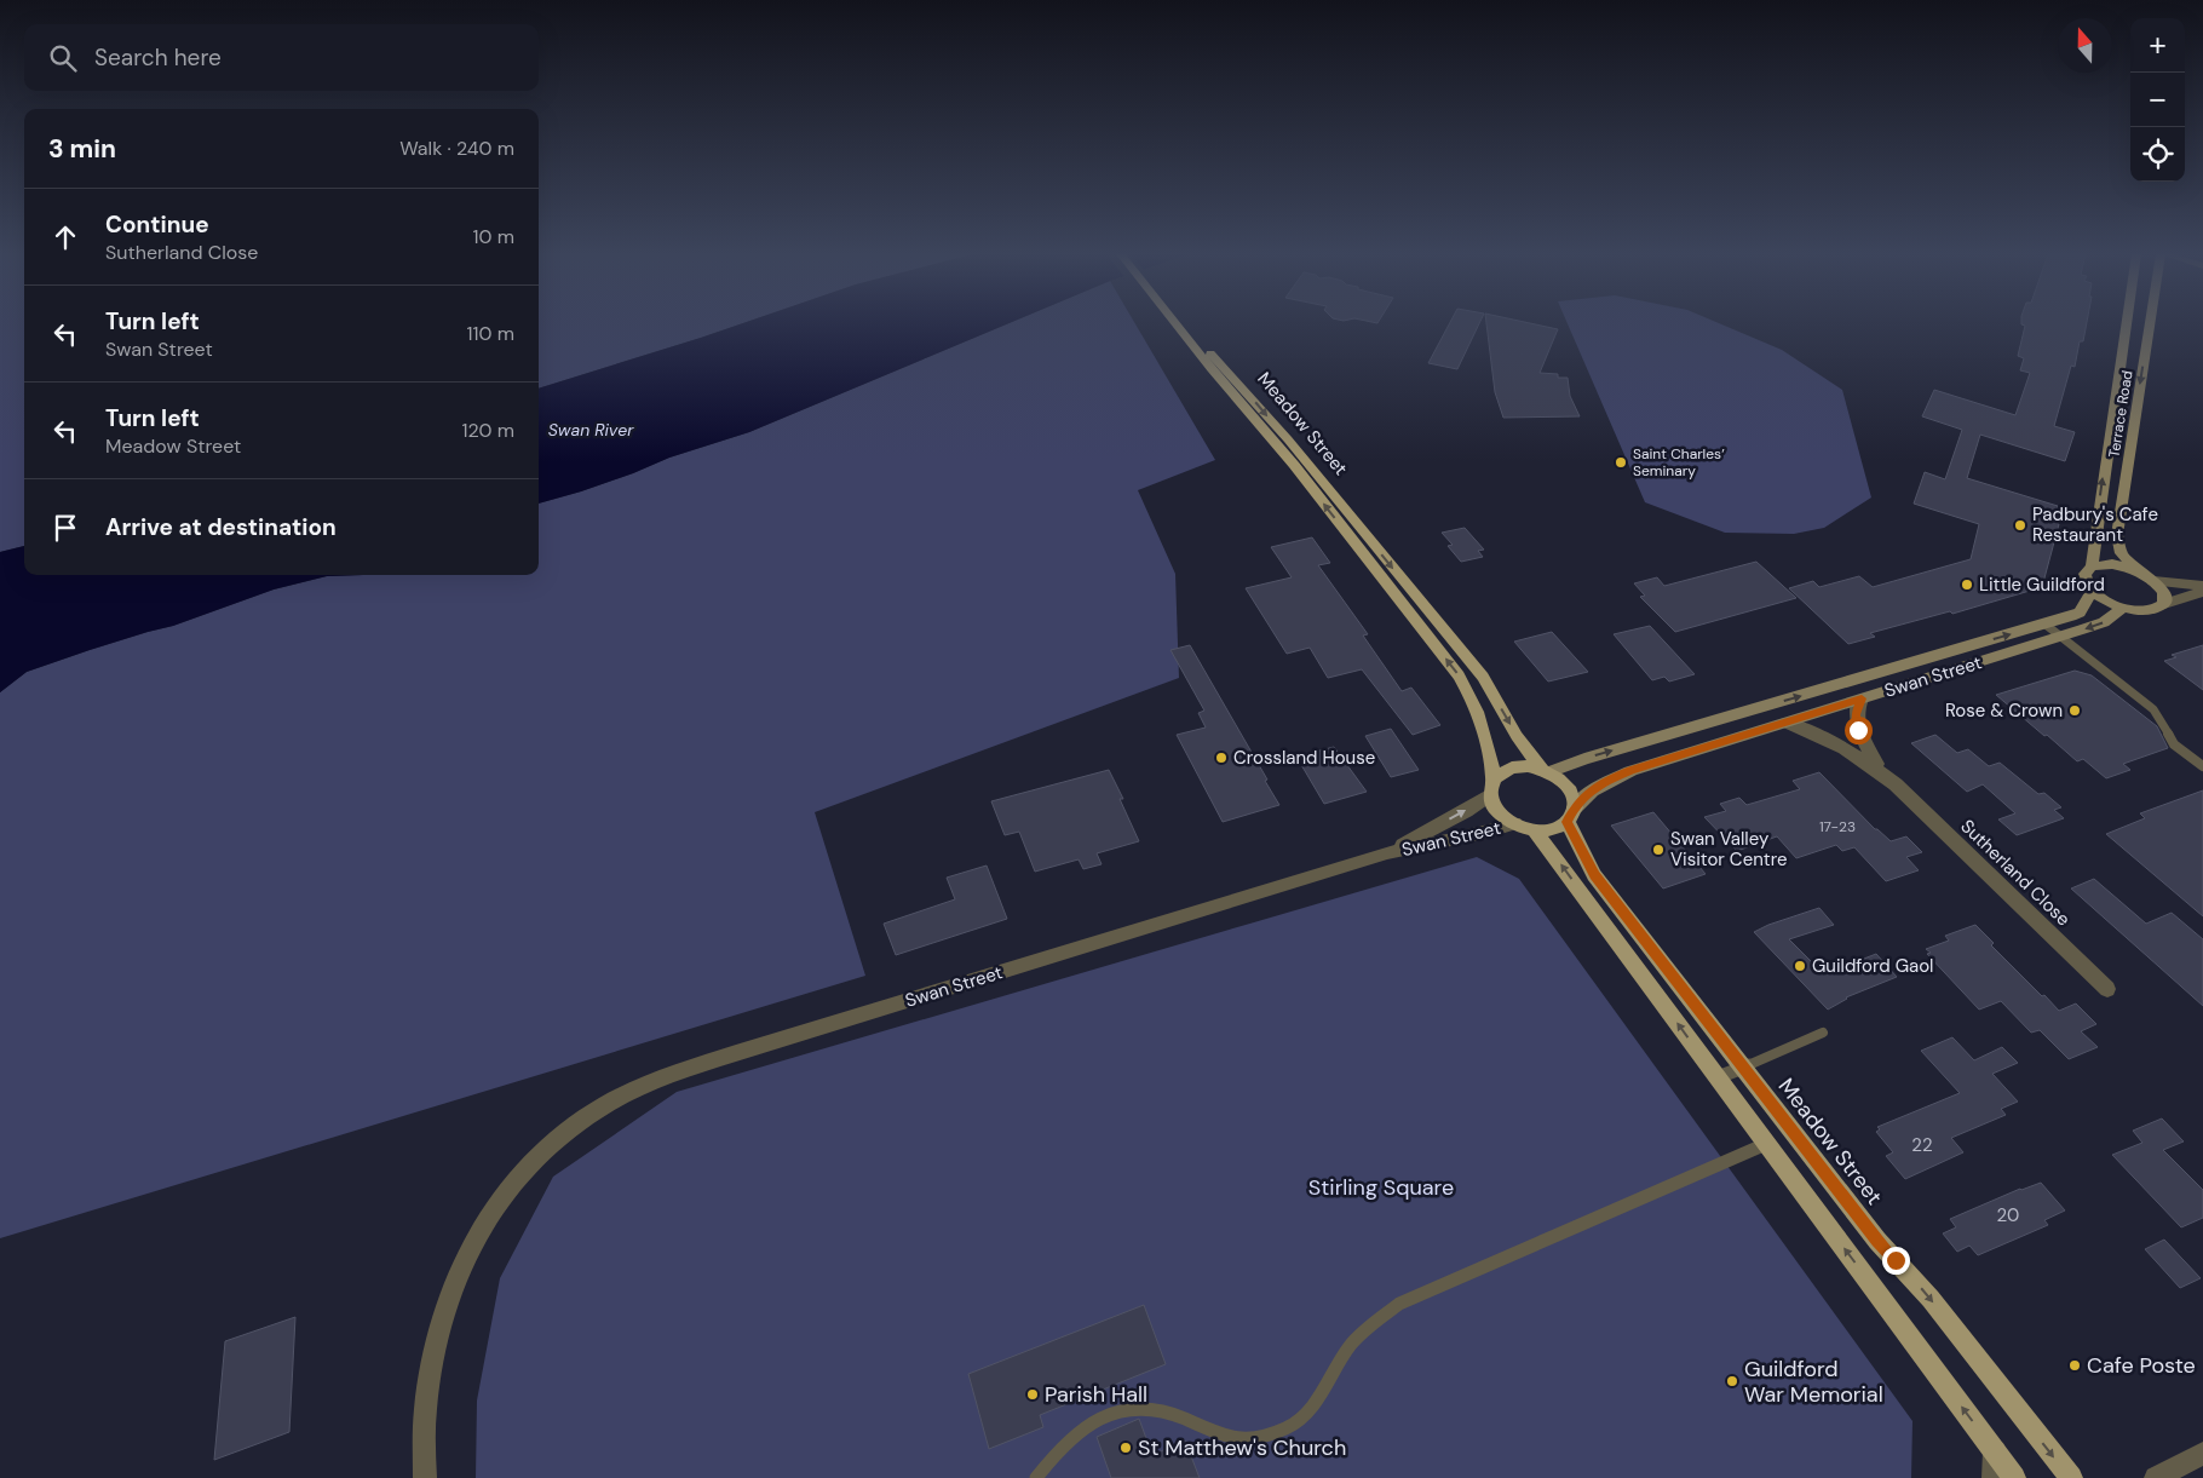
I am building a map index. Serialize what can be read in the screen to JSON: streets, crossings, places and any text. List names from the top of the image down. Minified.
{"streets":{"main road":["Meadow Street"],"street":["Terrace Road","Swan Street","Sutherland Close"]},"crossings":[["Terrace Road","Swan Street"],["Meadow Street","Swan Street"],["Swan Street","Sutherland Close"]],"water":["Swan River"],"parks":["Stirling Square"],"places":["Saint Charles’ Seminary","Padbury's Cafe Restaurant","Little Guildford","Rose & Crown","Crossland House","Swan Valley Visitor Centre","Guildford Gaol","Cafe Poste","Guildford War Memorial","Parish Hall","St Matthew's Church"],"house_numbers":["17-23","22","20"],"north":"top","page":{"map_buttons":["+","−"],"search":"Search here","heading":["3 min","Walk · 240 m"],"list":[["Continue","Sutherland Close","10 m"],["Turn left","Swan Street","110 m"],["Turn left","Meadow Street","120 m"],"Arrive at destination"]}}
